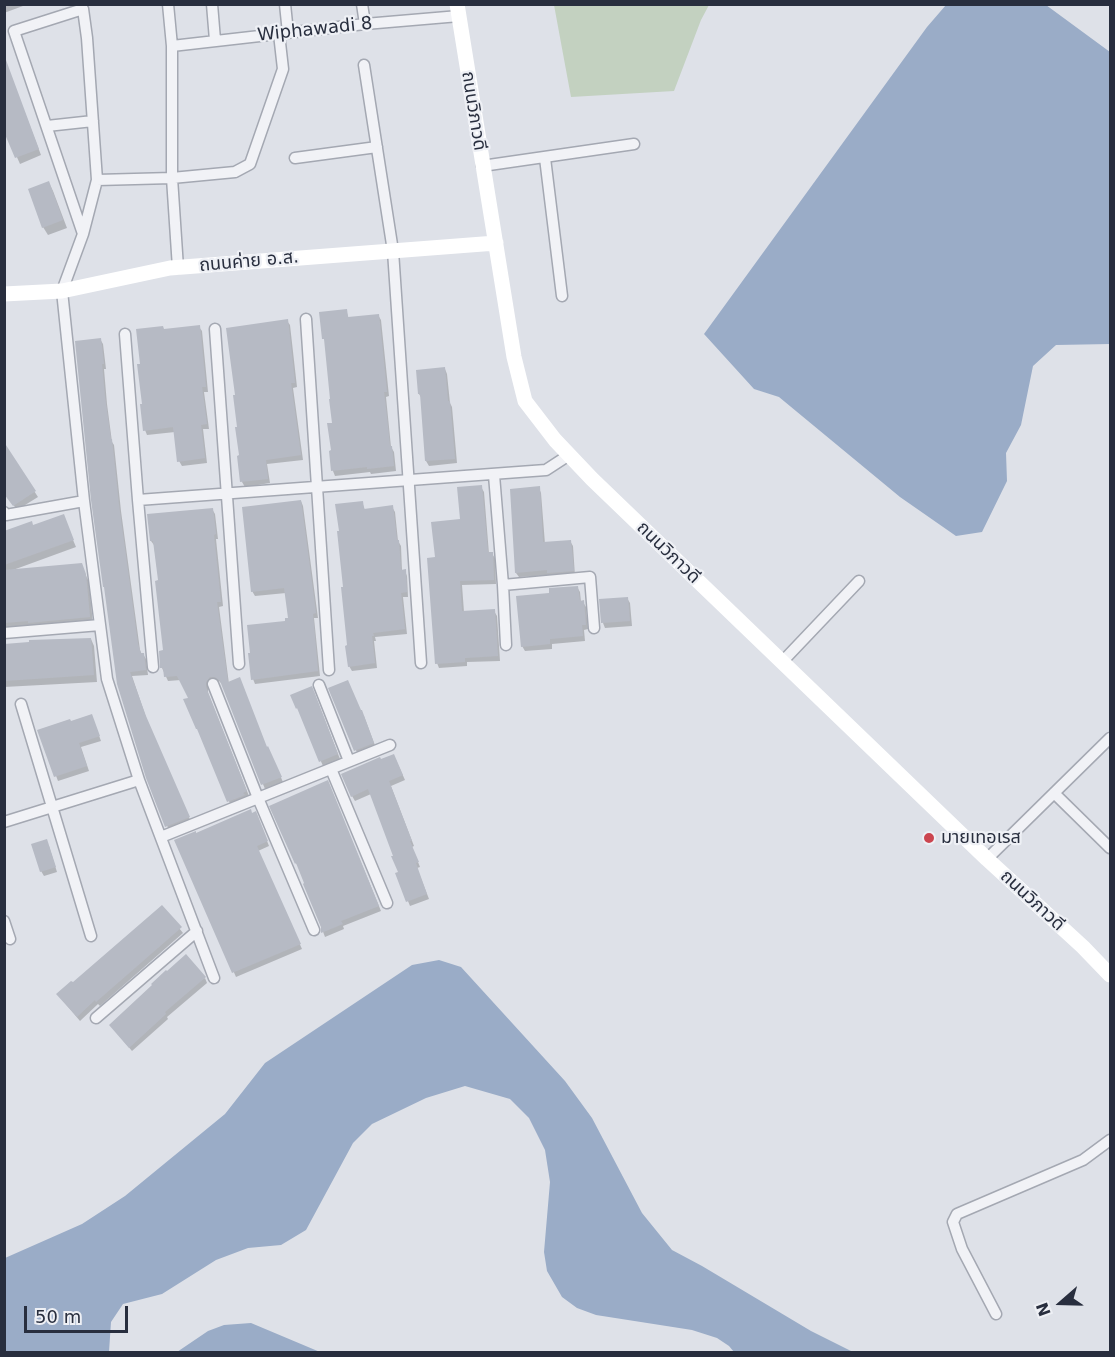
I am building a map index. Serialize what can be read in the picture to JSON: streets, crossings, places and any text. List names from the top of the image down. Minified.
{"streets":{"street":["Wiphawadi 8","ถนนวิภาวดี","ถนนค่าย อ.ส."]},"crossings":[["Wiphawadi 8","ถนนวิภาวดี"],["ถนนวิภาวดี","ถนนค่าย อ.ส."]],"places":["มายเทอเรส"],"scale_bar":"50 m","north":"left"}
